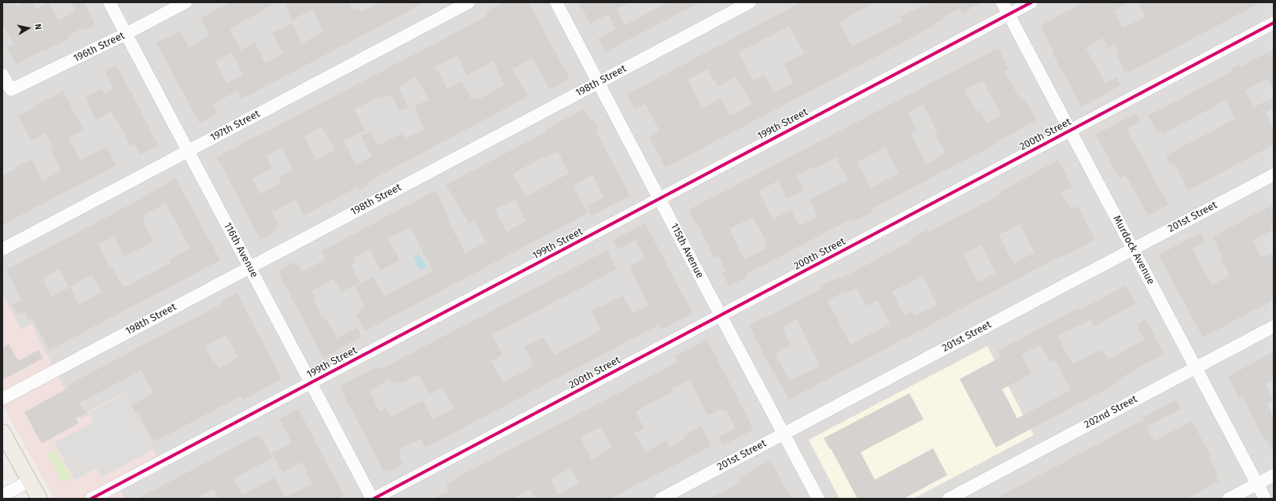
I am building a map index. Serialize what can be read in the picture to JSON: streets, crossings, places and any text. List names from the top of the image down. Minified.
{"streets":{"street":["196th Street","198th Street","199th Street","197th Street","200th Street","201st Street","116th Avenue","Murdock Avenue","115th Avenue","202nd Street"]},"crossings":[["196th Street","116th Avenue"],["198th Street","116th Avenue"],["198th Street","115th Avenue"],["199th Street","116th Avenue"],["199th Street","Murdock Avenue"],["199th Street","115th Avenue"],["197th Street","116th Avenue"],["200th Street","116th Avenue"],["200th Street","Murdock Avenue"],["200th Street","115th Avenue"],["201st Street","Murdock Avenue"],["201st Street","115th Avenue"],["Murdock Avenue","202nd Street"]],"north":"right"}
